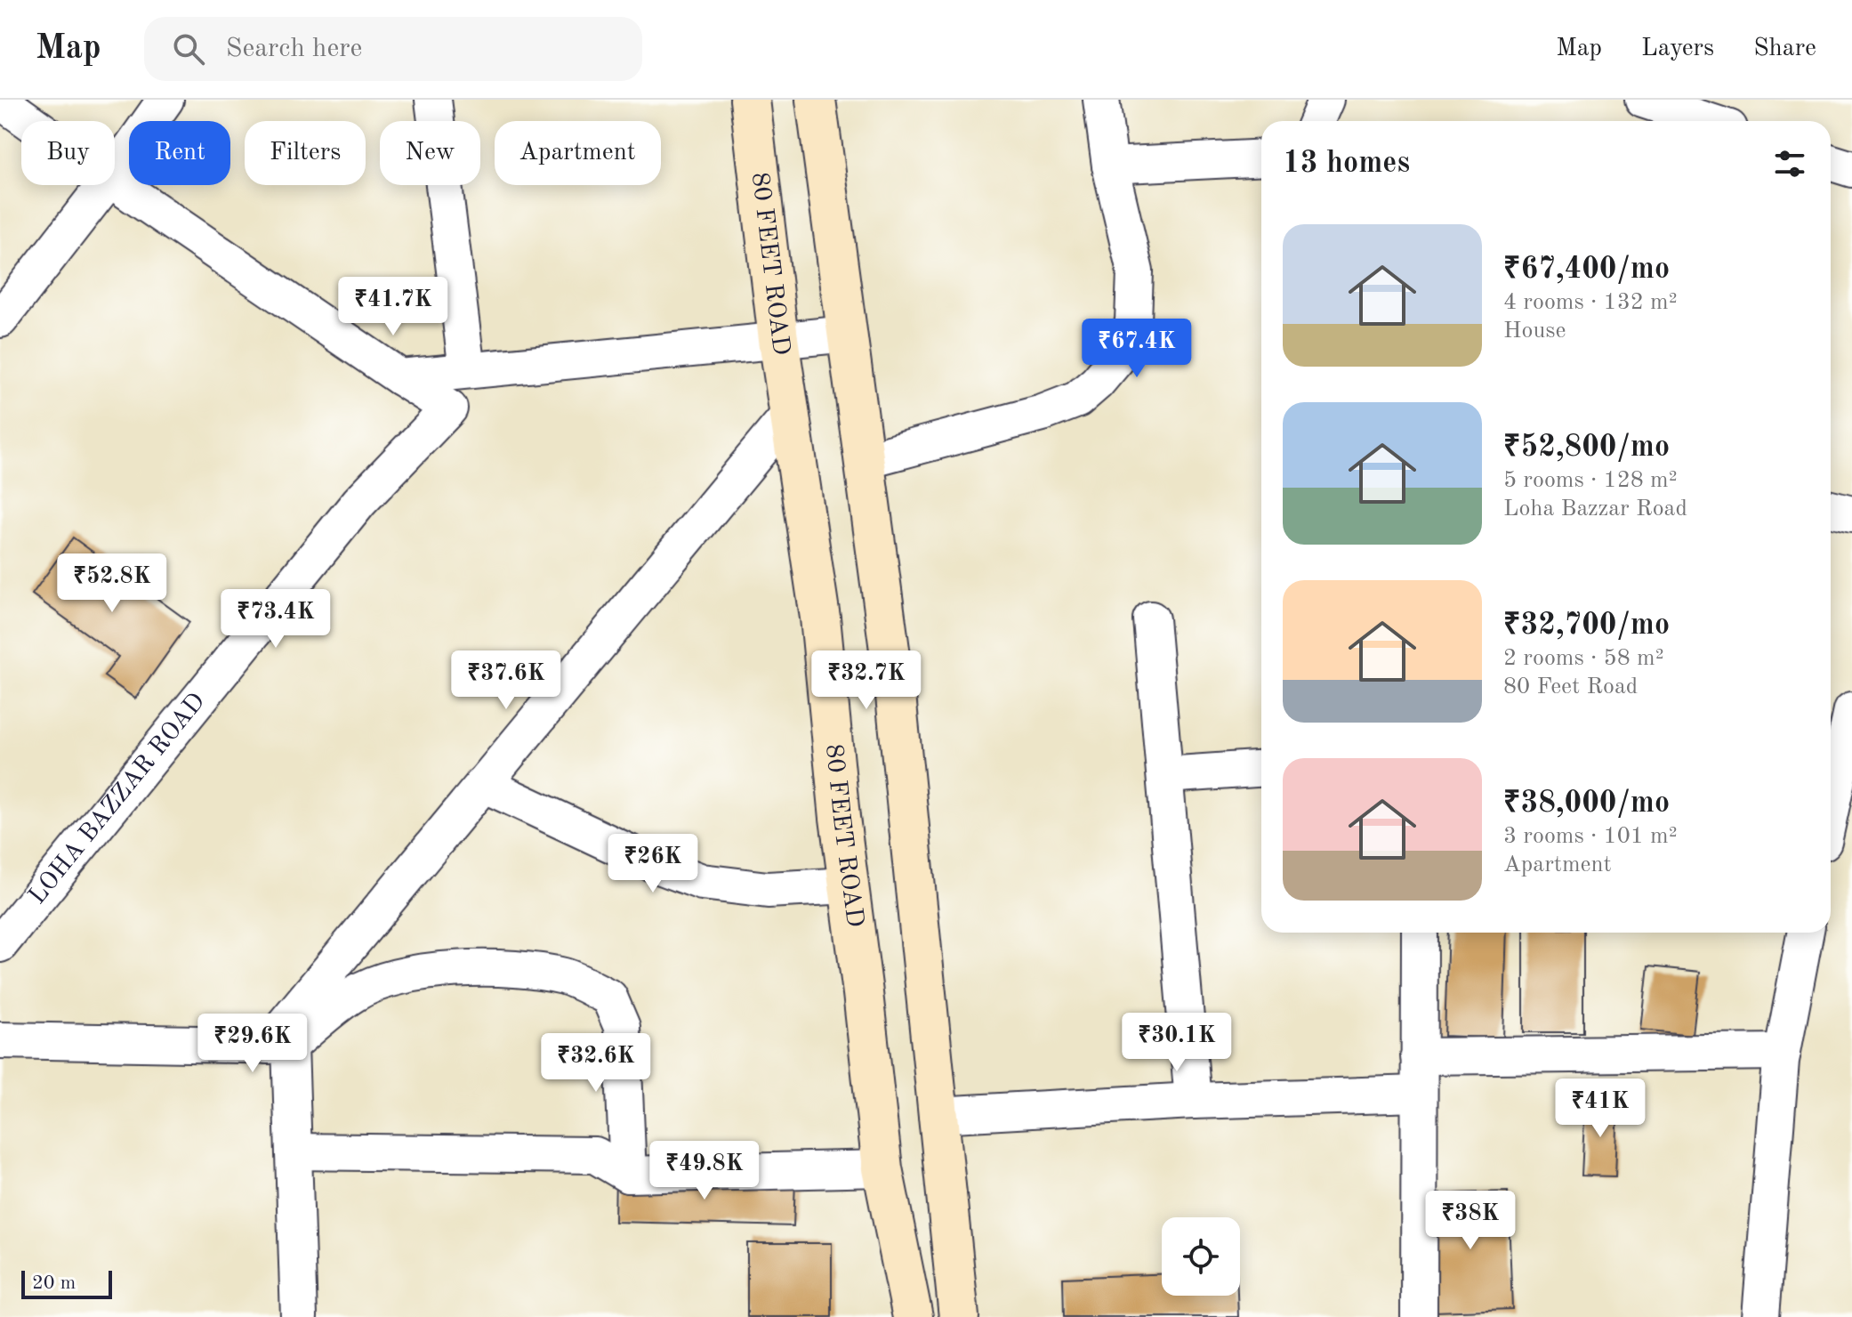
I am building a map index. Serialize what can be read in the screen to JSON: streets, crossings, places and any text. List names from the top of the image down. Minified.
{"streets":{"main road":["80 FEET ROAD"],"street":["LOHA BAZZAR ROAD"]},"scale_bar":"20 m","page":{"header":"Map","search":"Search here","nav":["Map","Layers","Share"],"chip":["Buy","Rent","Filters","New","Apartment"],"heading":"13 homes","list":[{"name":"₹67,400/mo","note":"4 rooms · 132 m² · House"},{"name":"₹52,800/mo","note":"5 rooms · 128 m² · Loha Bazzar Road"},{"name":"₹32,700/mo","note":"2 rooms · 58 m² · 80 Feet Road"},{"name":"₹38,000/mo","note":"3 rooms · 101 m² · Apartment"}],"price":["₹41.7K","₹67.4K","₹52.8K","₹73.4K","₹37.6K","₹32.7K","₹26K","₹30.1K","₹29.6K","₹32.6K","₹41K","₹49.8K","₹38K"],"scale":"20 m"}}
